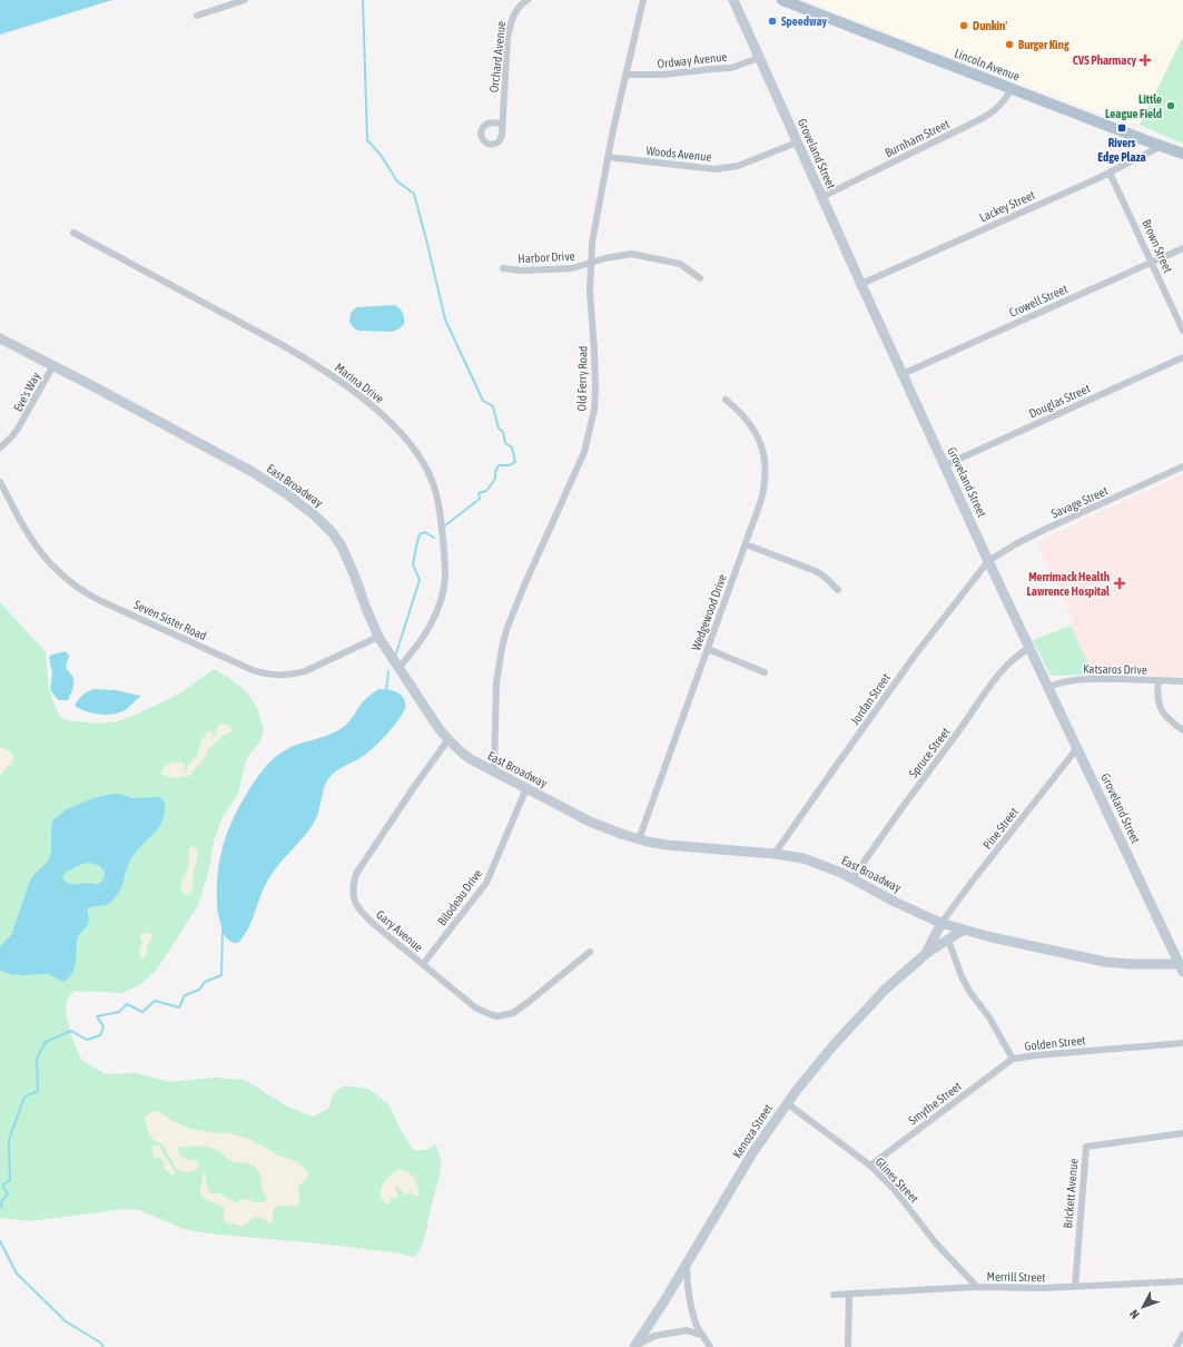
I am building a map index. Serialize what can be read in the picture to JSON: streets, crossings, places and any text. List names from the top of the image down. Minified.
{"streets":{"main road":["Lincoln Avenue"],"street":["Orchard Avenue","Ordway Avenue","Burnham Street","Woods Avenue","Groveland Street","Lackey Street","Brown Street","Harbor Drive","Crowell Street","Old Ferry Road","Marina Drive","Eve's Way","Douglas Street","East Broadway","Savage Street","Wedgewood Drive","Seven Sister Road","Katsaros Drive","Jordan Street","Spruce Street","Pine Street","Bilodeau Drive","Gary Avenue","Golden Street","Smythe Street","Kenoza Street","Glines Street","Brickett Avenue","Merrill Street"]},"crossings":[["Ordway Avenue","Groveland Street"],["Ordway Avenue","Old Ferry Road"],["Lincoln Avenue","Burnham Street"],["Lincoln Avenue","Lackey Street"],["Burnham Street","Groveland Street"],["Woods Avenue","Groveland Street"],["Woods Avenue","Old Ferry Road"],["Groveland Street","Lackey Street"],["Groveland Street","Crowell Street"],["Groveland Street","Douglas Street"],["Groveland Street","East Broadway"],["Groveland Street","Savage Street"],["Groveland Street","Katsaros Drive"],["Groveland Street","Jordan Street"],["Groveland Street","Spruce Street"],["Groveland Street","Pine Street"],["Lackey Street","Brown Street"],["Brown Street","Crowell Street"],["Harbor Drive","Old Ferry Road"],["Old Ferry Road","East Broadway"],["Marina Drive","East Broadway"],["Eve's Way","East Broadway"],["East Broadway","Wedgewood Drive"],["East Broadway","Seven Sister Road"],["East Broadway","Jordan Street"],["East Broadway","Spruce Street"],["East Broadway","Pine Street"],["East Broadway","Bilodeau Drive"],["East Broadway","Gary Avenue"],["East Broadway","Kenoza Street"],["Savage Street","Jordan Street"],["Pine Street","Kenoza Street"],["Bilodeau Drive","Gary Avenue"],["Golden Street","Smythe Street"],["Golden Street","Kenoza Street"],["Smythe Street","Glines Street"],["Kenoza Street","Glines Street"],["Glines Street","Merrill Street"],["Brickett Avenue","Merrill Street"]],"places":{"other":["Speedway","Dunkin'","Burger King","Little League Field"],"health":["CVS Pharmacy","Merrimack Health Lawrence Hospital"],"transit":["Rivers Edge Plaza"]},"north":"bottom left"}
